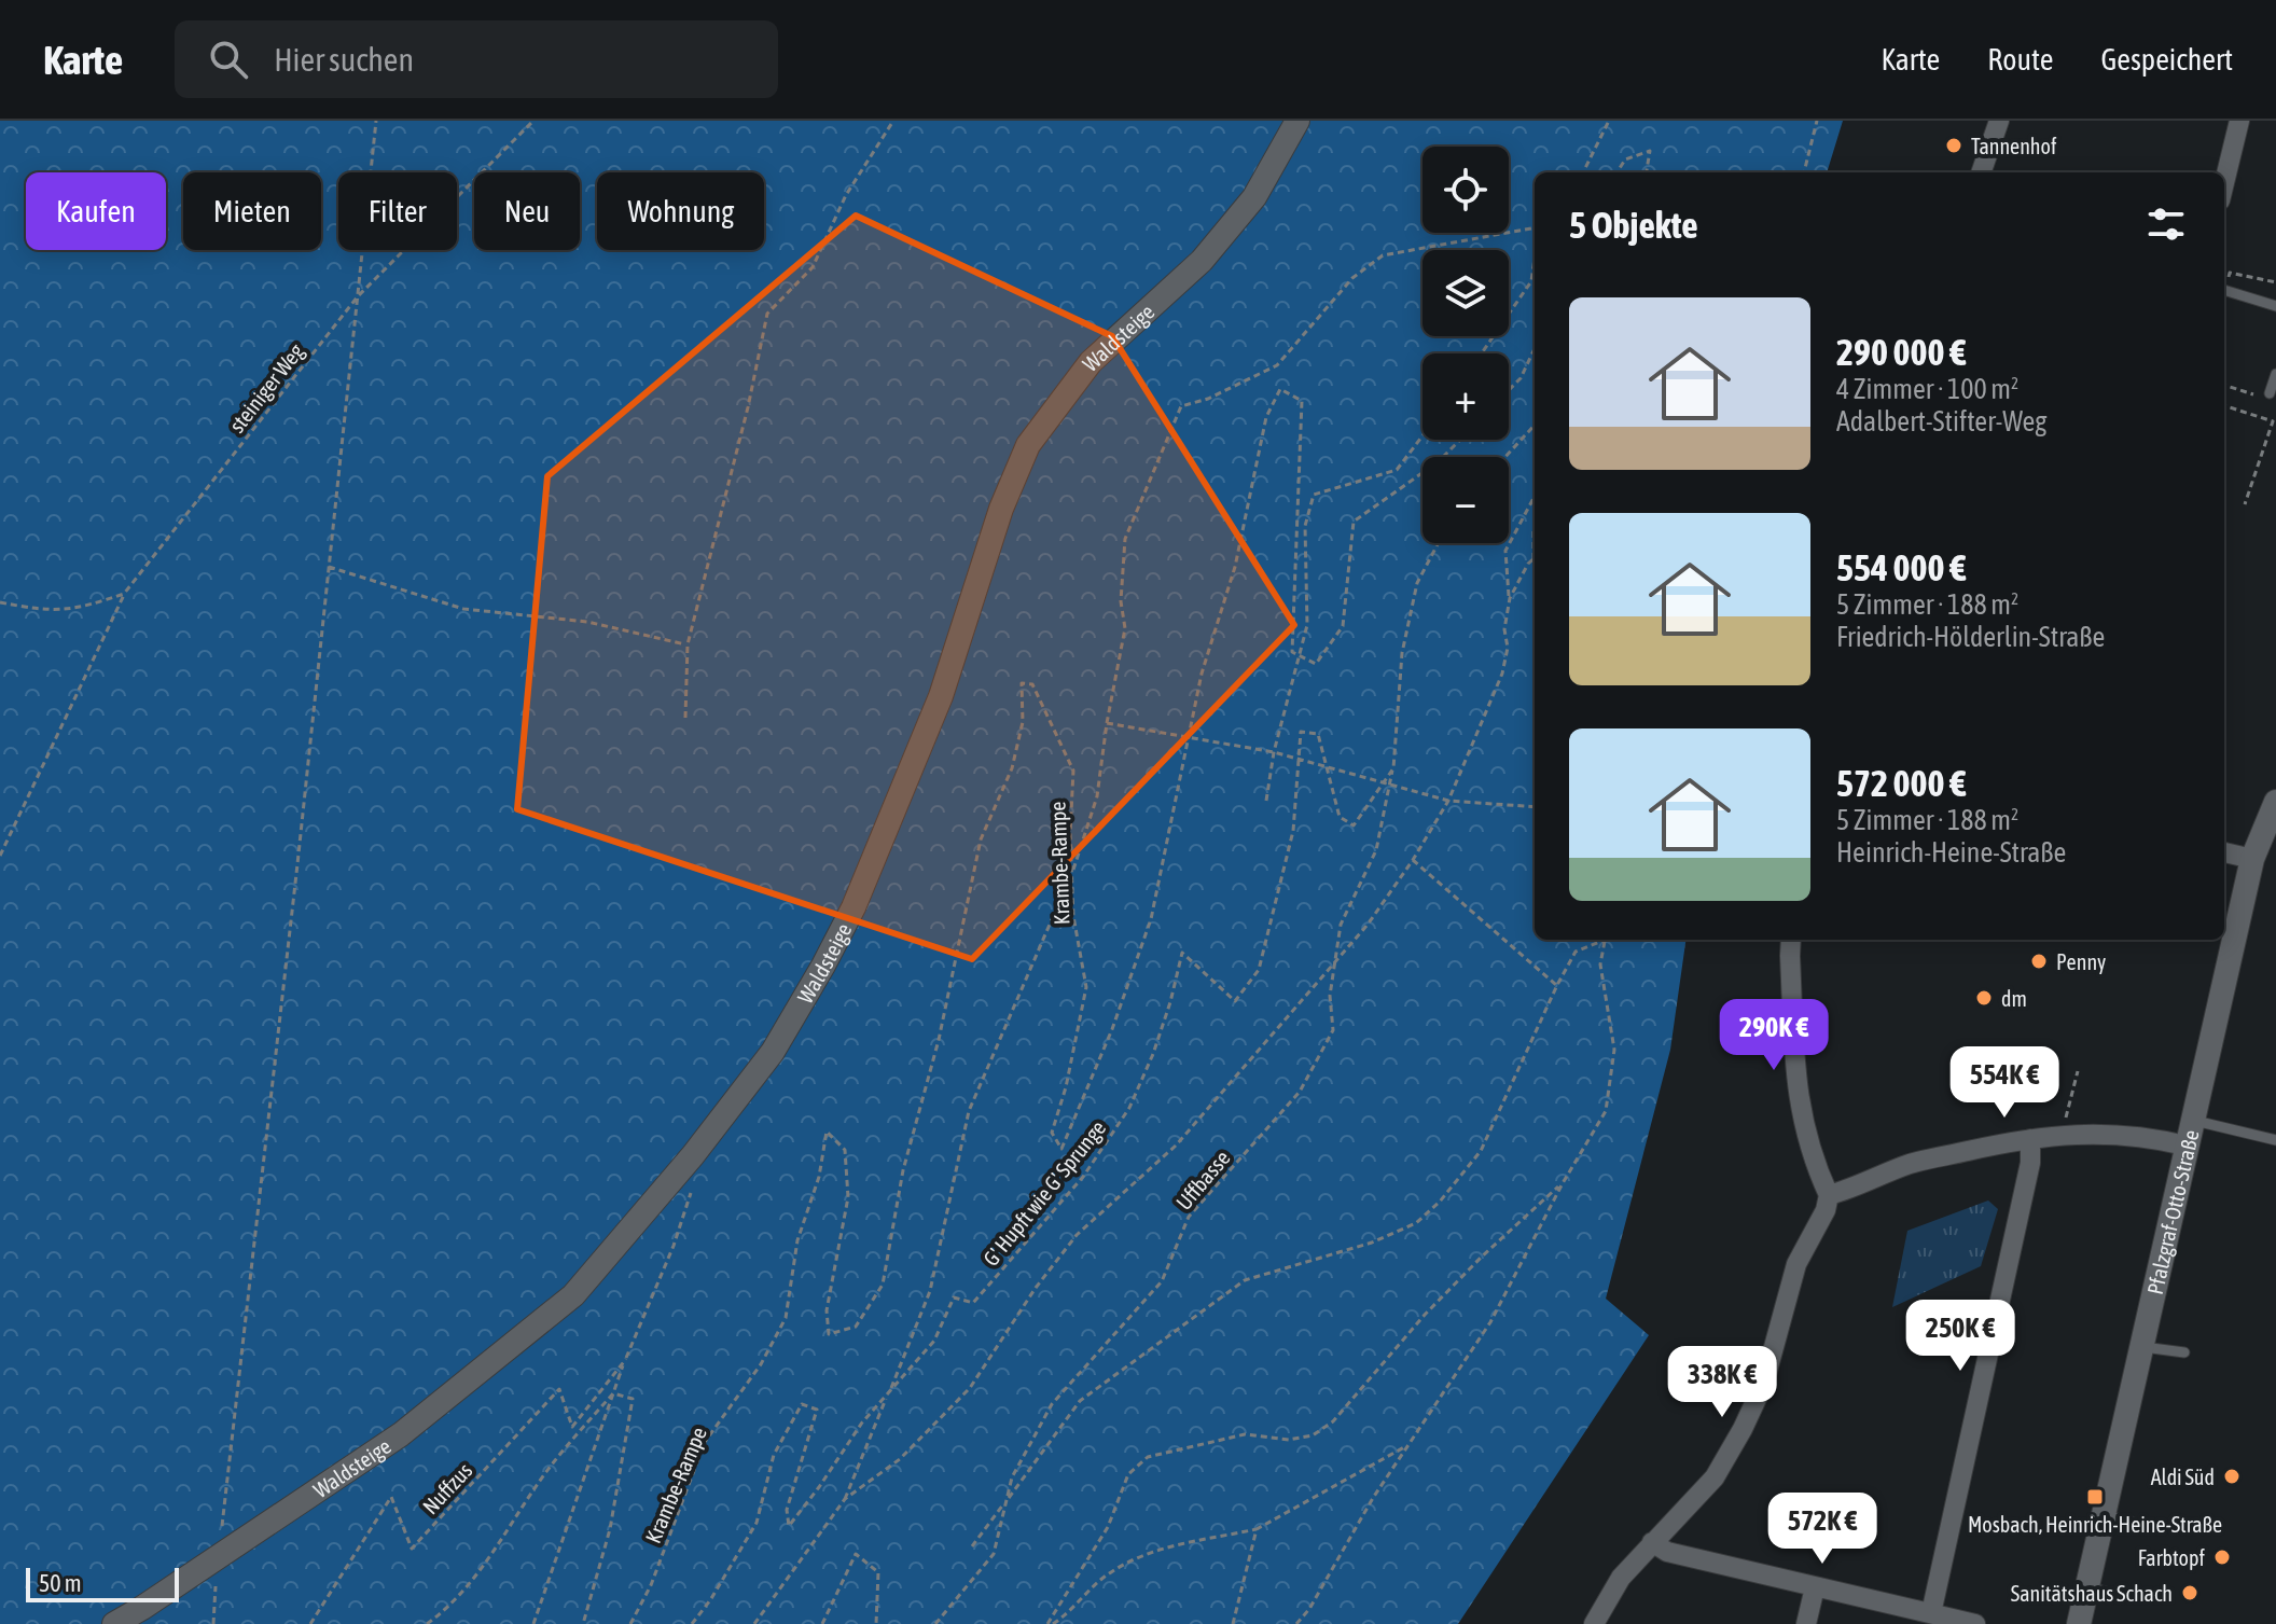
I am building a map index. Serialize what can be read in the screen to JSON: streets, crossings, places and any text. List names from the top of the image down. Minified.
{"streets":{"street":["Waldsteige","Pfalzgraf-Otto-Straße"],"path":["steiniger Weg","Krambe-Rampe","Uffbasse","G' Hupft wie G' Sprunge","Nuffzus"]},"places":{"other":["Tannenhof","Penny","dm","Aldi Süd","Farbtopf","Sanitätshaus Schach"],"transit":["Mosbach, Heinrich-Heine-Straße"]},"scale_bar":"50 m","page":{"header":"Karte","search":"Hier suchen","nav":["Karte","Route","Gespeichert"],"map_buttons":["+","−"],"chip":["Kaufen","Mieten","Filter","Neu","Wohnung"],"heading":"5 Objekte","list":[{"name":"290 000 €","note":"4 Zimmer · 100 m² · Adalbert-Stifter-Weg"},{"name":"554 000 €","note":"5 Zimmer · 188 m² · Friedrich-Hölderlin-Straße"},{"name":"572 000 €","note":"5 Zimmer · 188 m² · Heinrich-Heine-Straße"}],"price":["290K €","554K €","250K €","338K €","572K €"],"scale":"50 m"}}
